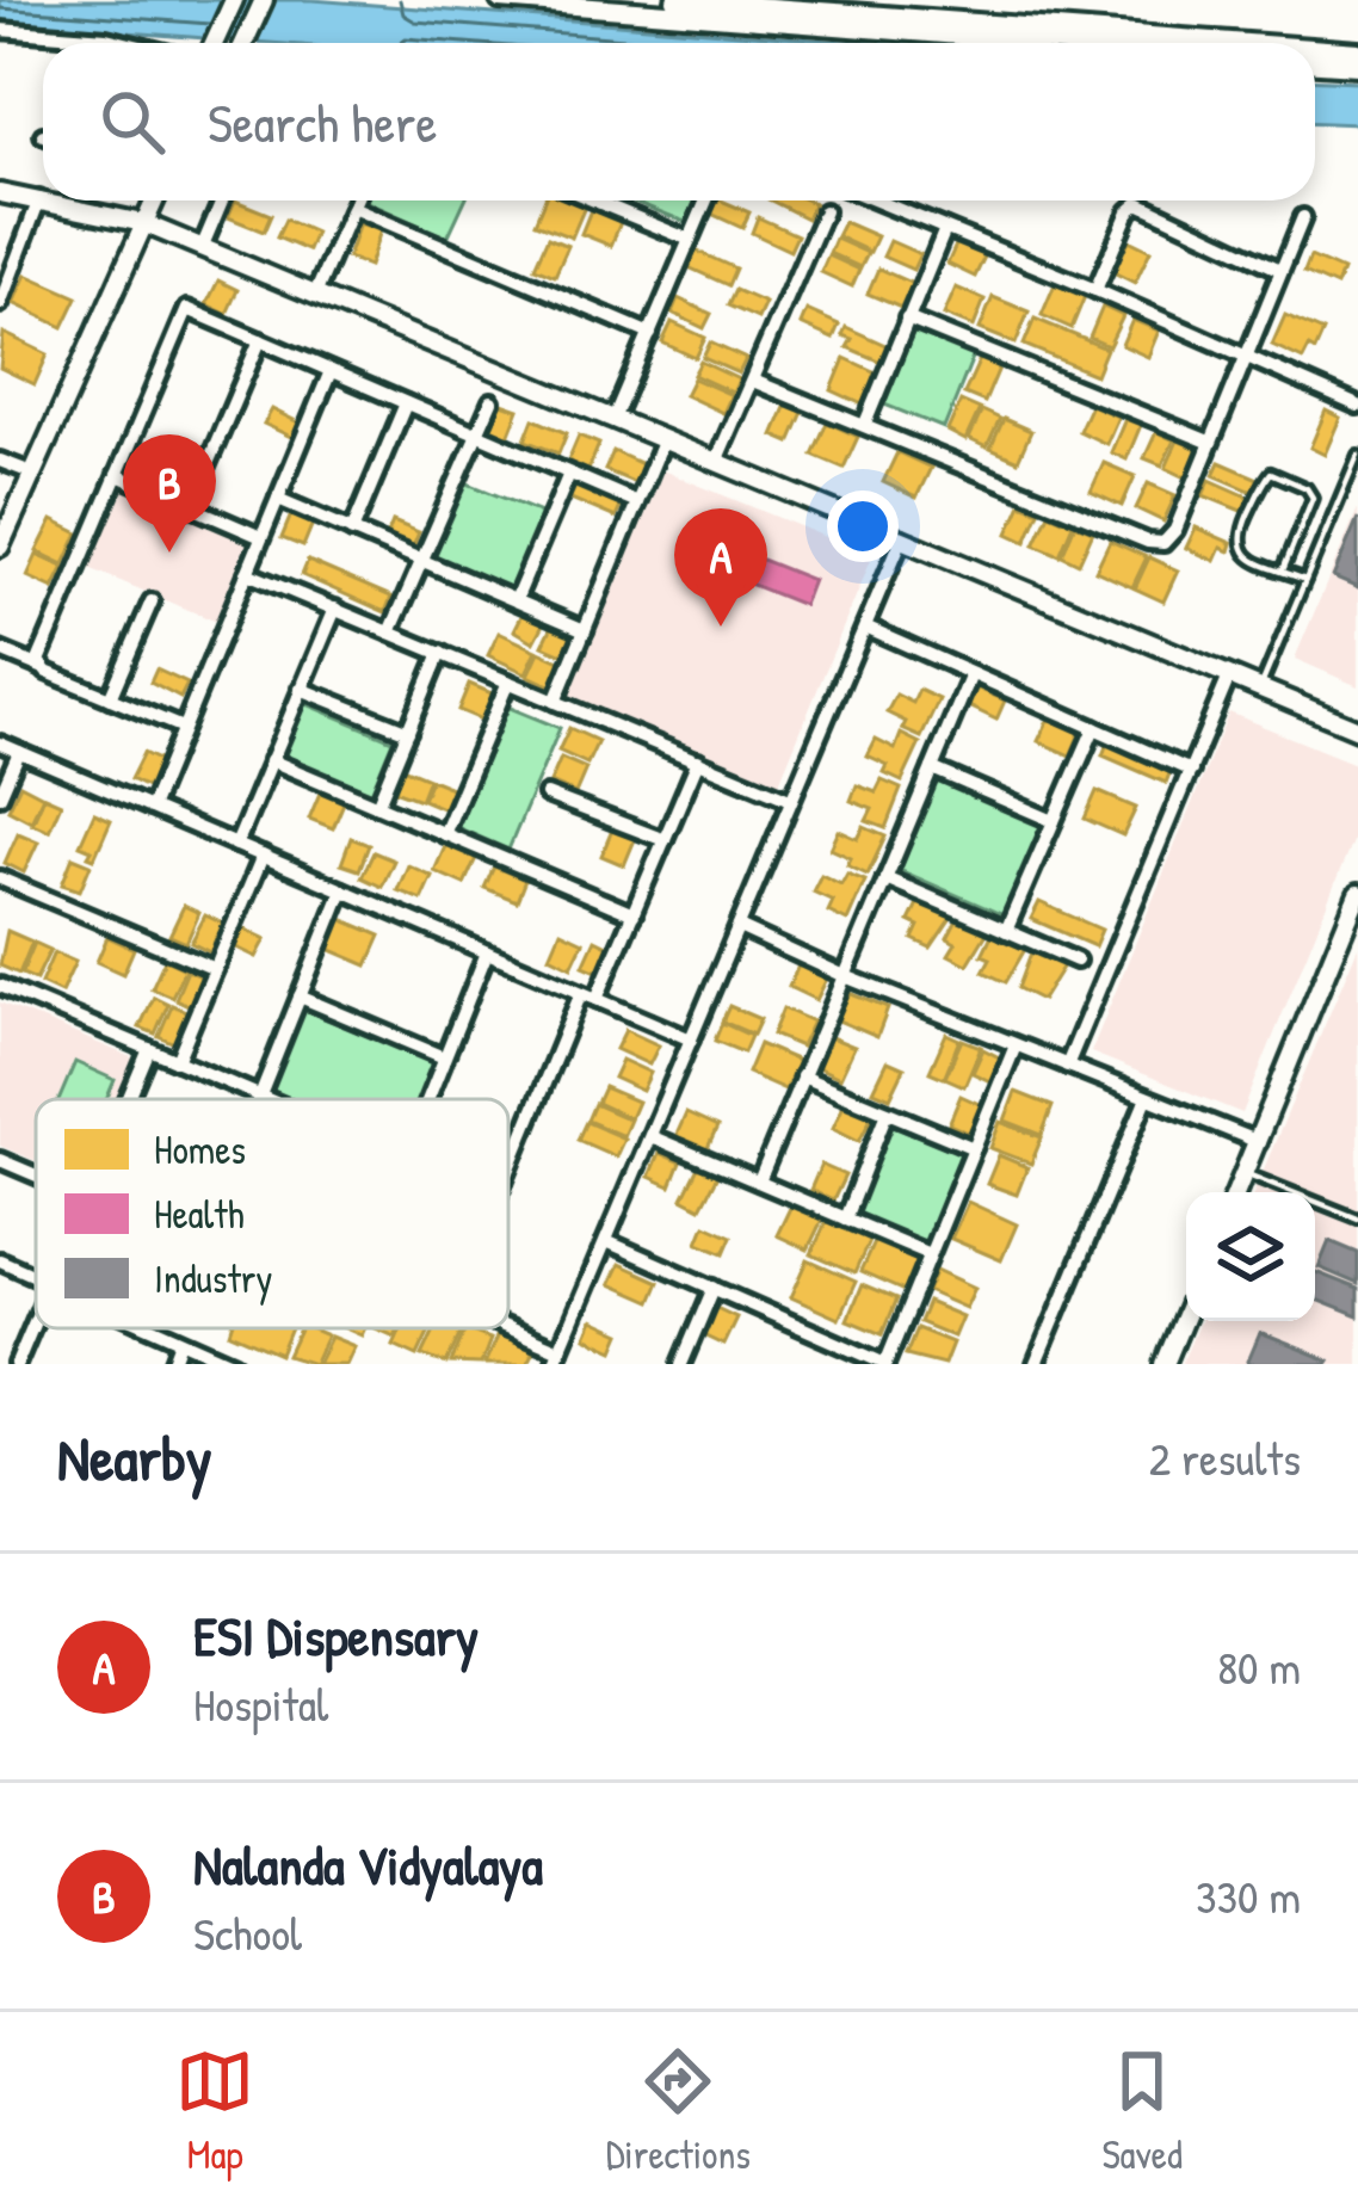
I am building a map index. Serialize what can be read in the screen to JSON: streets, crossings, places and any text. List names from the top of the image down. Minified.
{"legend":["Homes","Health","Industry"],"page":{"search":"Search here","pins":["B","A"],"heading":["Nearby","2 results"],"list":[{"mark":"A","name":"ESI Dispensary","note":"Hospital","value":"80 m"},{"mark":"B","name":"Nalanda Vidyalaya","note":"School","value":"330 m"}],"nav":["Map","Directions","Saved"]}}
